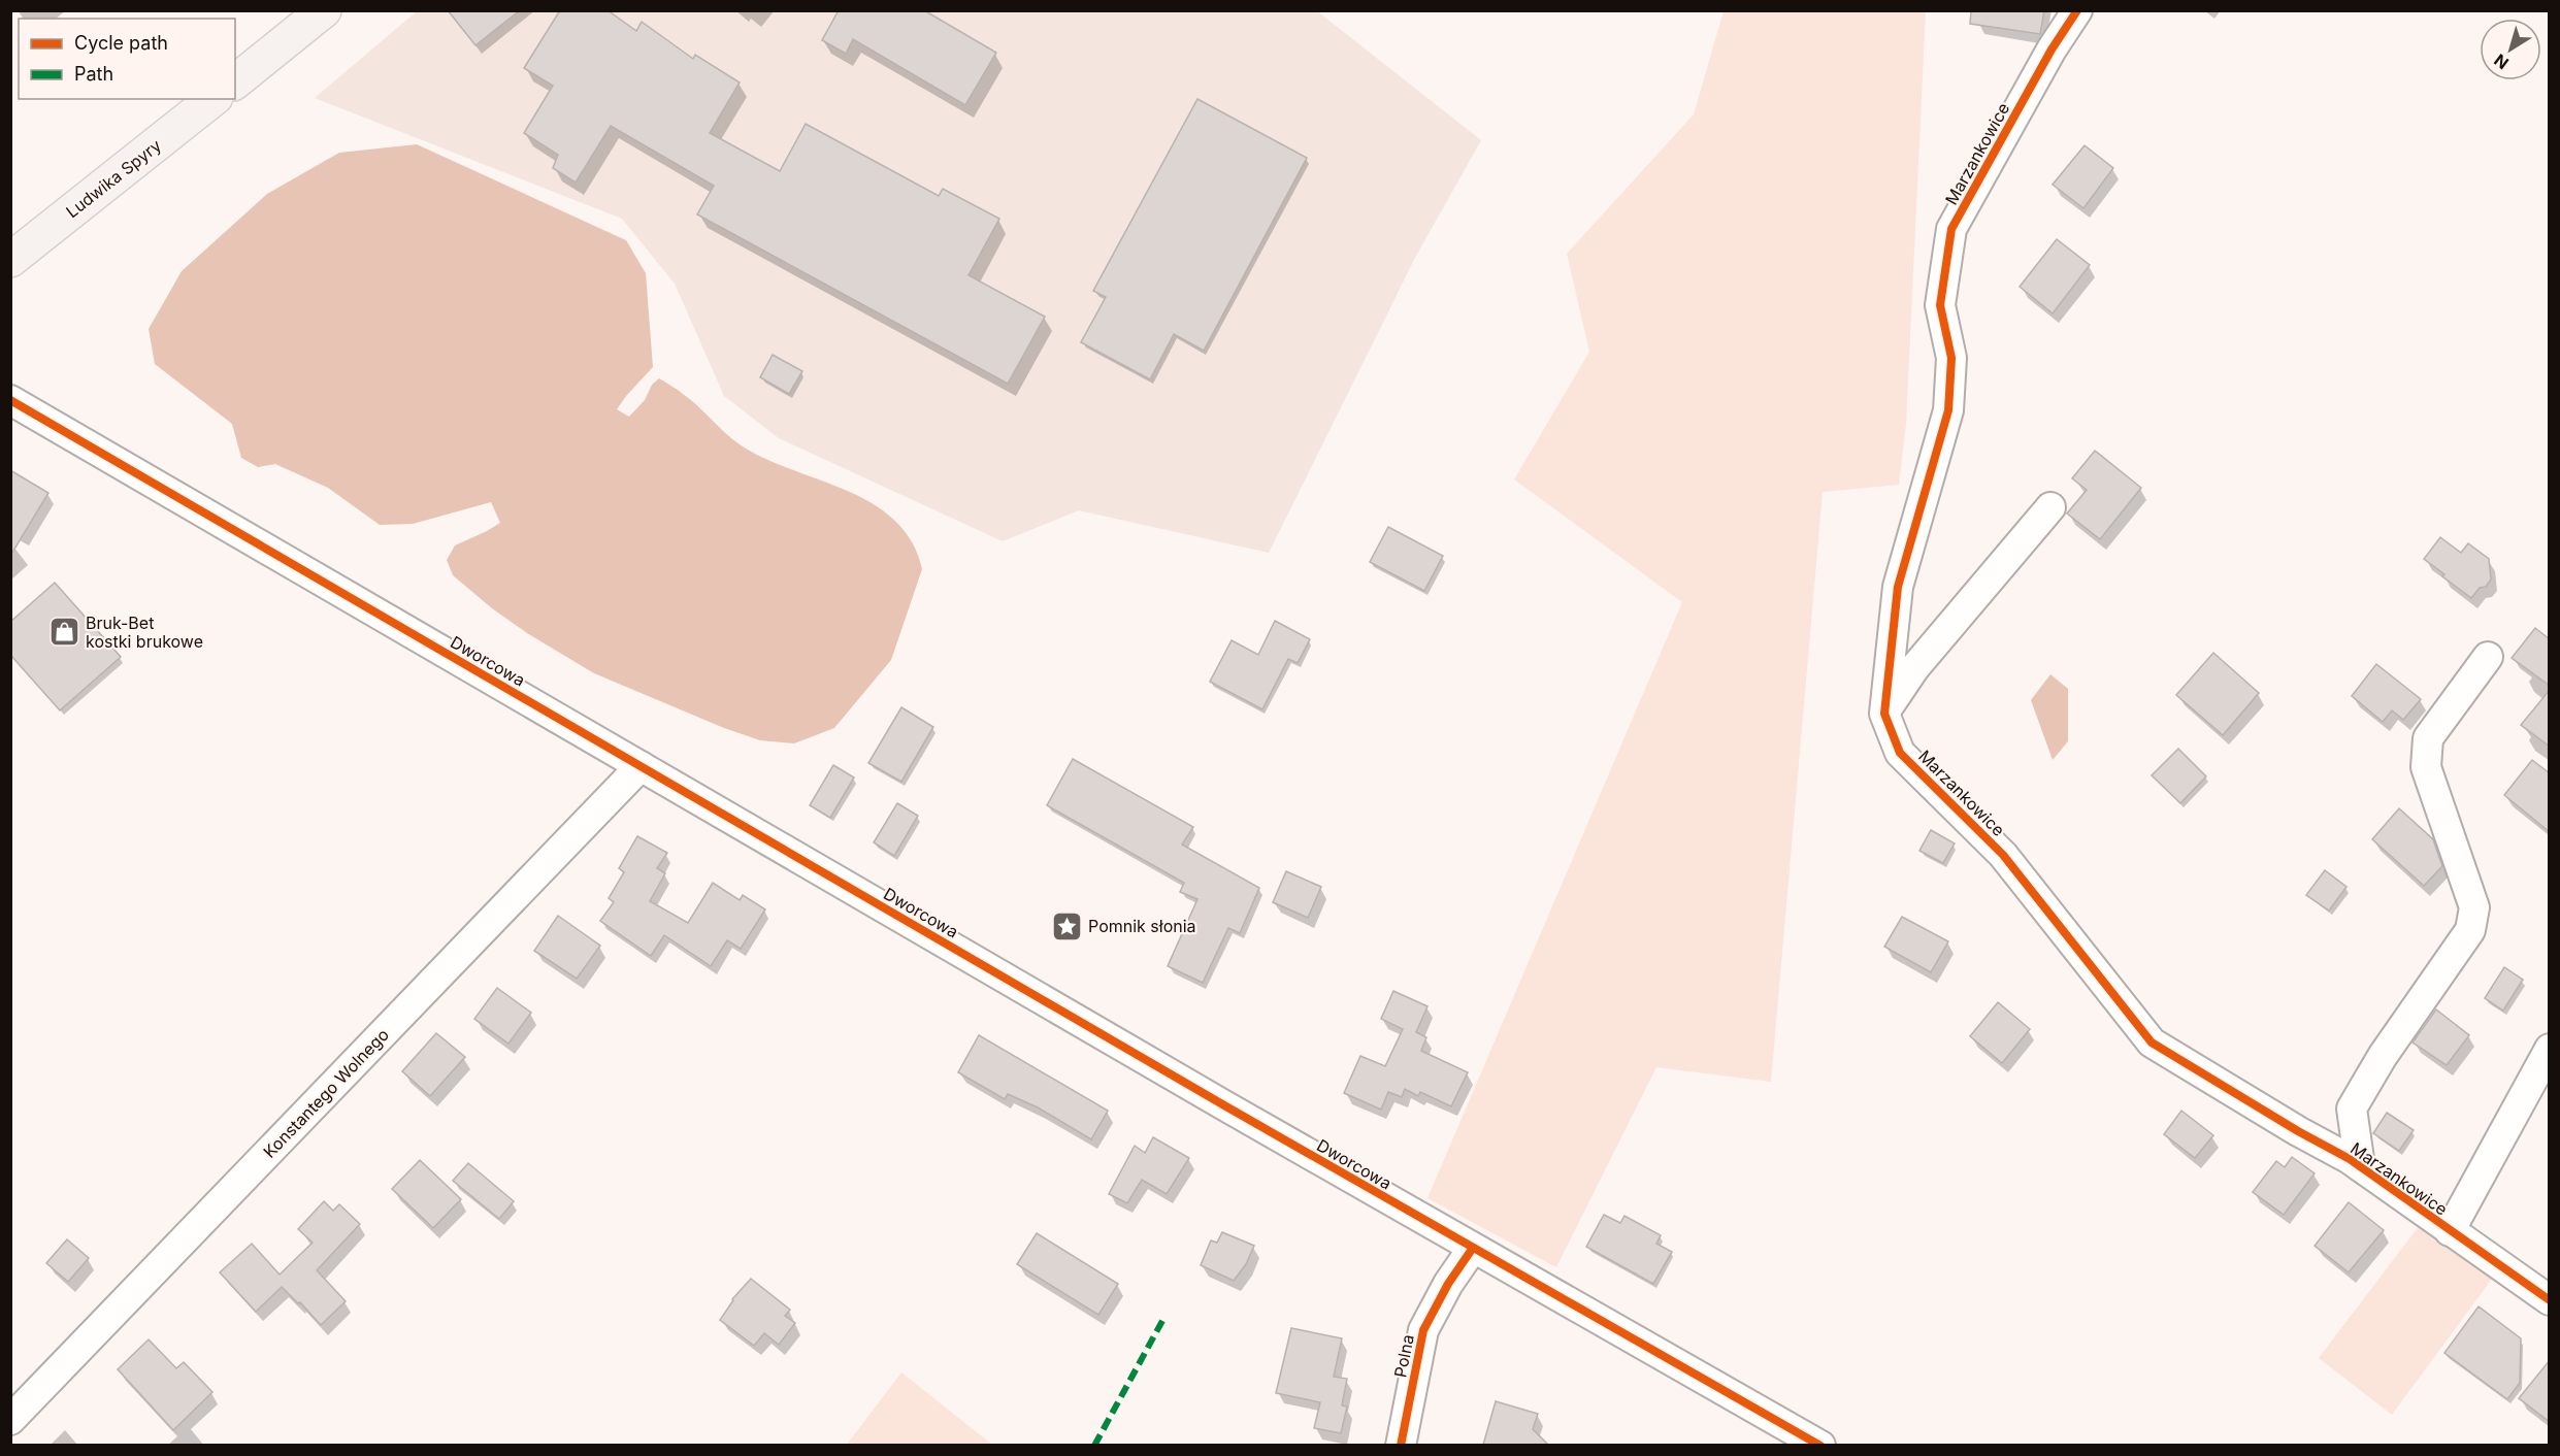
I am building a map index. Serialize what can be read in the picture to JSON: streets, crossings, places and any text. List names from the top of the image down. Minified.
{"streets":{"main road":["Ludwika Spyry"],"street":["Marzankowice","Dworcowa","Konstantego Wolnego","Polna"]},"crossings":[["Dworcowa","Konstantego Wolnego"],["Dworcowa","Polna"]],"places":{"shop":["Bruk-Bet kostki brukowe"],"place":["Pomnik słonia"]},"legend":["Cycle path","Path"],"north":"bottom left"}
